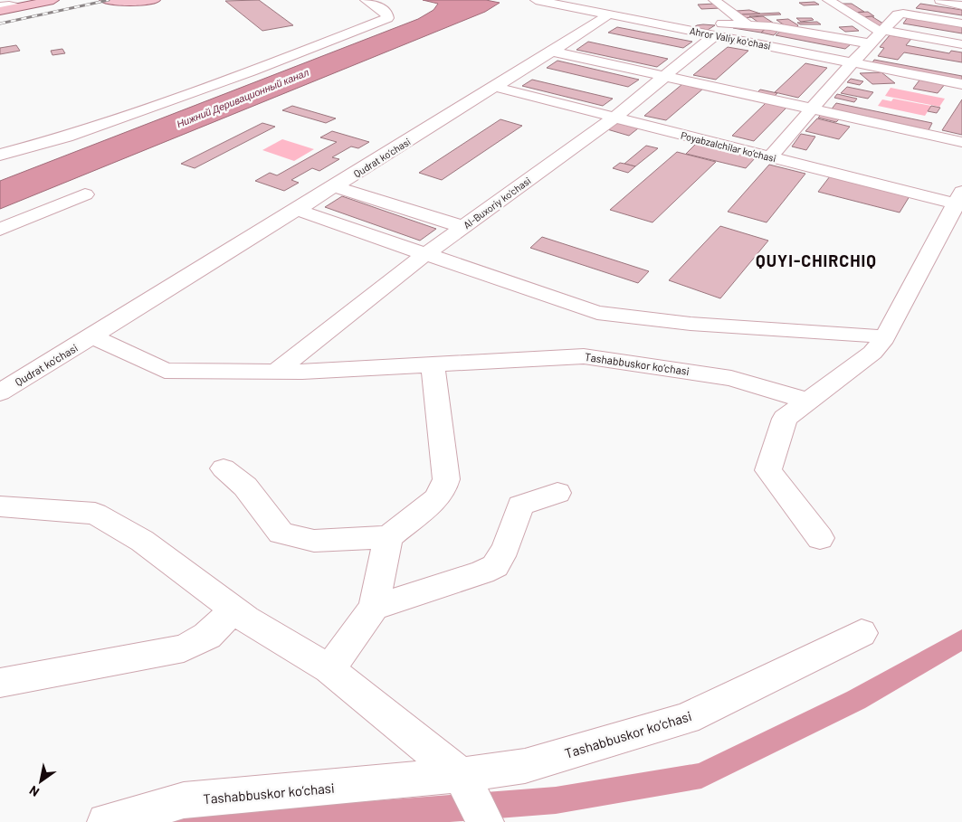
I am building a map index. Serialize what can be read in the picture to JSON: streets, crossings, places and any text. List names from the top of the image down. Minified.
{"streets":{"street":["Ahror Valiy koʻchasi","Poyabzalchilar ko‘chasi","Qudrat ko‘chasi","Al-Buxoriy ko‘chasi","Tashabbuskor ko‘chasi"]},"crossings":[["Ahror Valiy koʻchasi","Qudrat ko‘chasi"],["Ahror Valiy koʻchasi","Al-Buxoriy ko‘chasi"],["Poyabzalchilar ko‘chasi","Qudrat ko‘chasi"],["Poyabzalchilar ko‘chasi","Al-Buxoriy ko‘chasi"],["Al-Buxoriy ko‘chasi","Tashabbuskor ko‘chasi"]],"districts":["QUYI-CHIRCHIQ"],"water":["Нижний Деривационный канал"],"north":"bottom left"}
